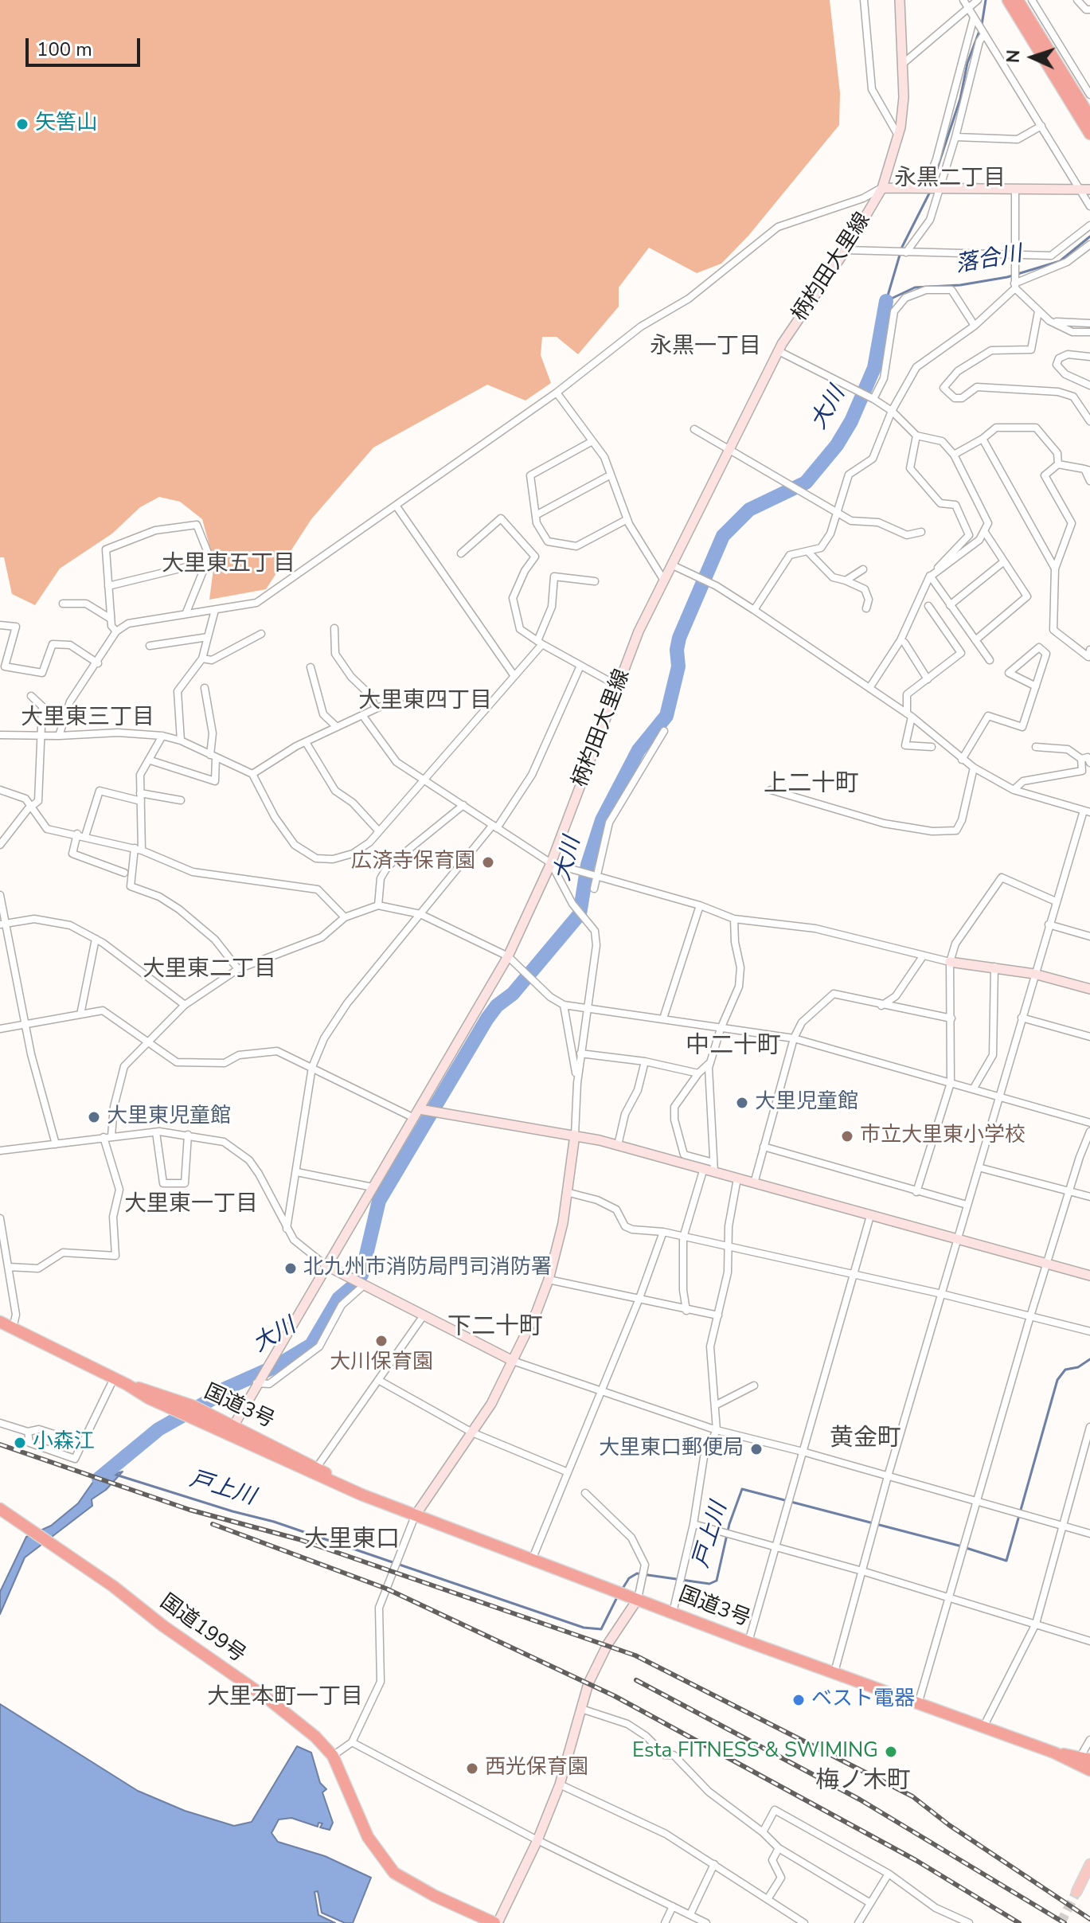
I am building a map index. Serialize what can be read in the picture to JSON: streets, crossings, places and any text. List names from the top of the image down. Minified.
{"streets":{"highway":["国道3号","国道199号"],"street":["柄杓田大里線"]},"crossings":[["柄杓田大里線","国道3号"]],"districts":["永黒二丁目","永黒一丁目","大里東五丁目","大里東四丁目","大里東三丁目","上二十町","大里東二丁目","中二十町","大里東一丁目","下二十町","黄金町","大里東口","大里本町一丁目","梅ノ木町"],"water":["落合川","大川","戸上川"],"places":["矢筈山","広済寺保育園","大里児童館","大里東児童館","市立大里東小学校","北九州市消防局門司消防署","大川保育園","小森江","大里東口郵便局","ベスト電器","Esta FITNESS & SWIMING","西光保育園"],"scale_bar":"100 m","north":"left"}
